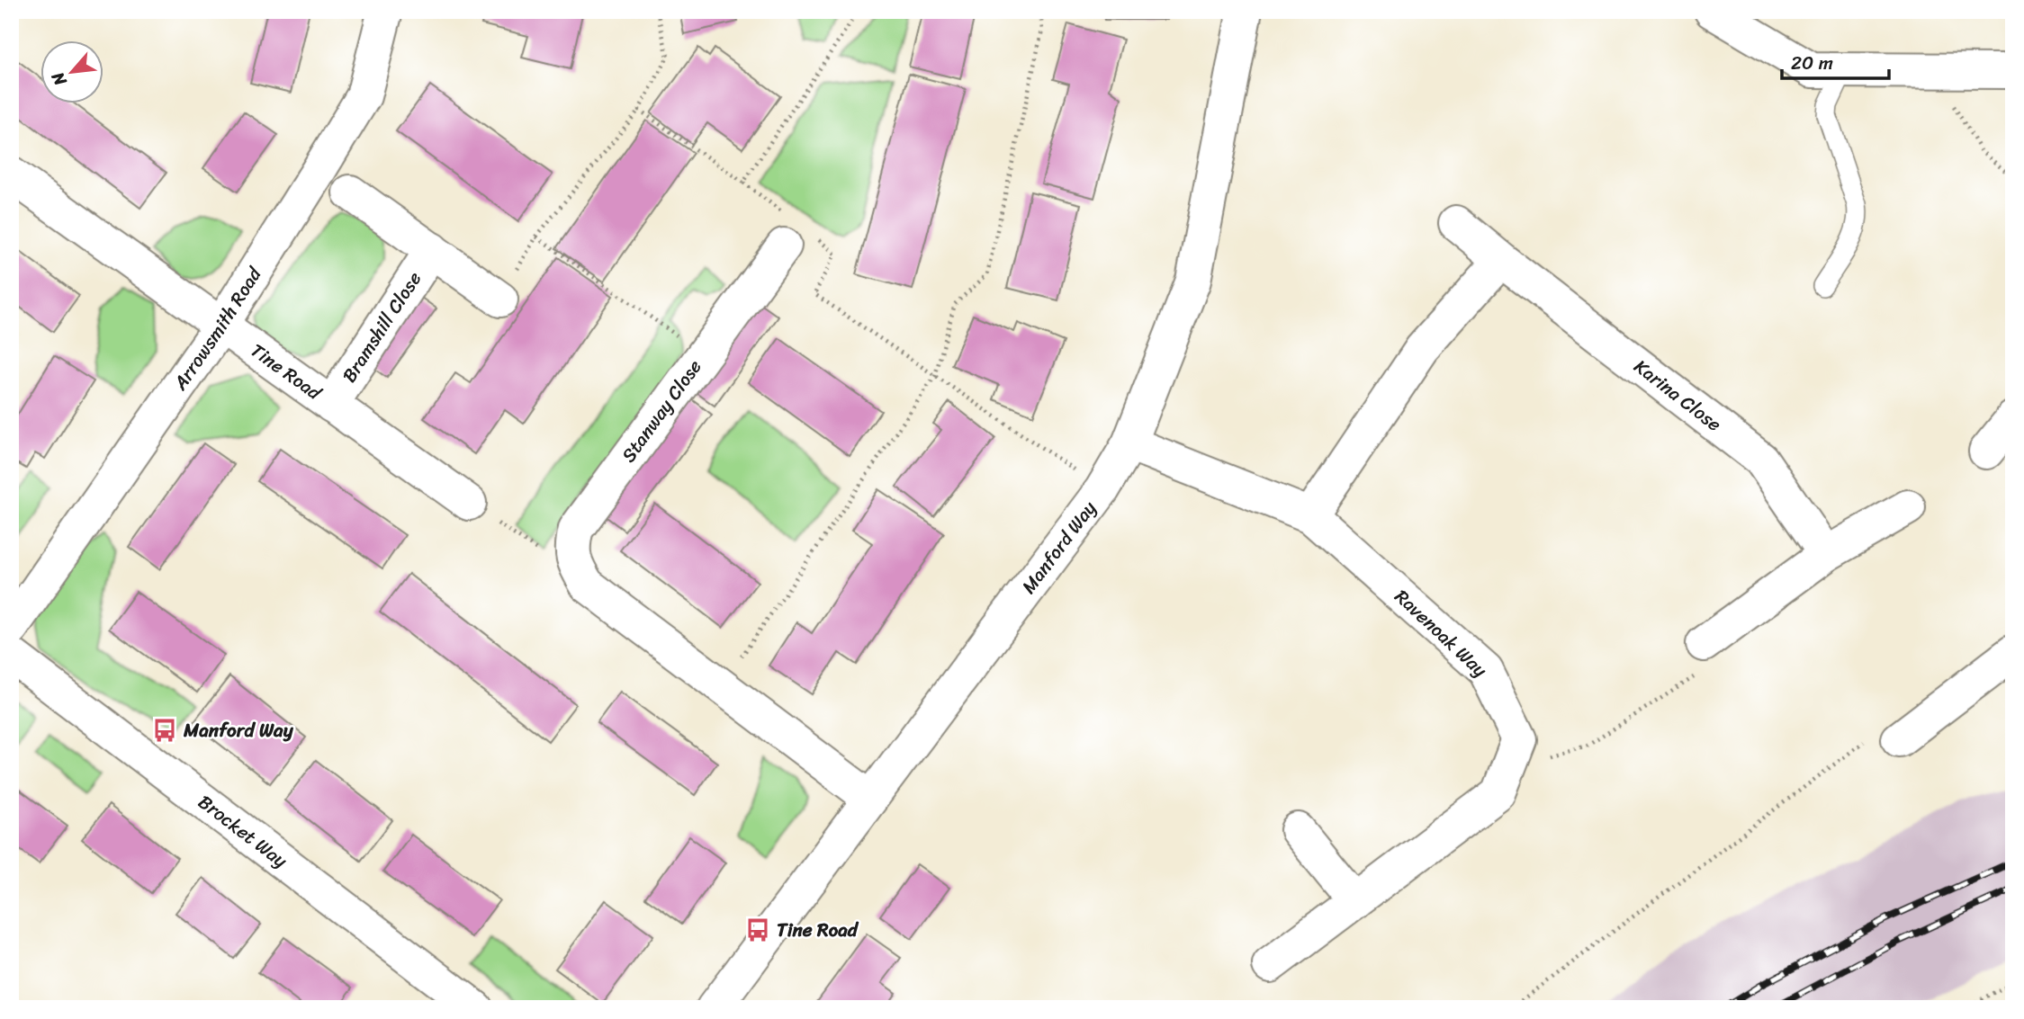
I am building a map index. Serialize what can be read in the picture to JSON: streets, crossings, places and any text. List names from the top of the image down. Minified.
{"streets":{"street":["Bramshill Close","Arrowsmith Road","Tine Road","Karina Close","Stanway Close","Manford Way","Ravenoak Way","Brocket Way"]},"crossings":[["Bramshill Close","Tine Road"],["Arrowsmith Road","Tine Road"],["Manford Way","Ravenoak Way"]],"places":{"bus stop":["Manford Way","Tine Road"]},"scale_bar":"20 m","north":"bottom left"}
